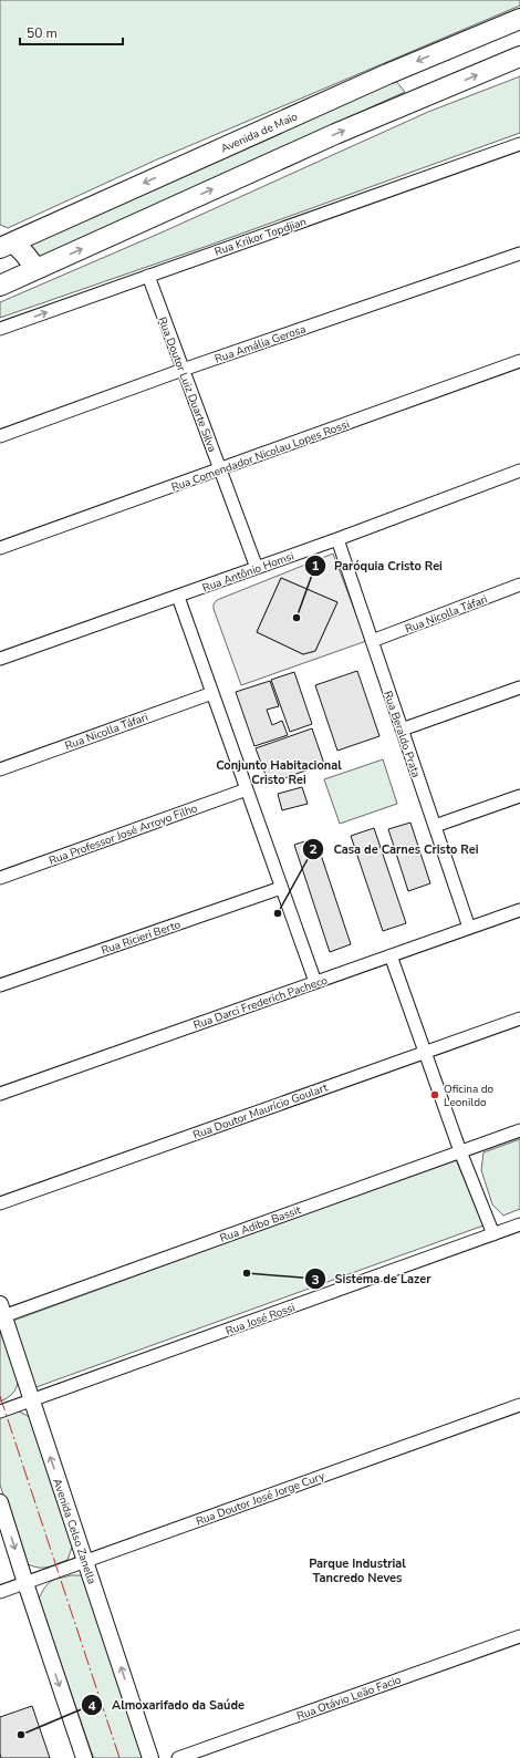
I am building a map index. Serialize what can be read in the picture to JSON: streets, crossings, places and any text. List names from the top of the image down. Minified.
{"streets":{"main road":["Avenida de Maio"],"street":["Rua Krikor Topdjian","Rua Amália Gerosa","Rua Doutor Luiz Duarte Silva","Rua Comendador Nicolau Lopes Rossi","Rua Antônio Homsi","Rua Nicolla Táfari","Rua Beraldo Prata","Rua Professor José Arroyo Filho","Rua Ricieri Berto","Rua Darci Frederich Pacheco","Rua Doutor Maurício Goulart","Rua Adibo Bassit","Rua José Rossi","Rua Doutor José Jorge Cury","Avenida Celso Zanella","Rua Otávio Leão Facio"]},"crossings":[["Rua Krikor Topdjian","Rua Doutor Luiz Duarte Silva"],["Rua Amália Gerosa","Rua Doutor Luiz Duarte Silva"],["Rua Doutor Luiz Duarte Silva","Rua Comendador Nicolau Lopes Rossi"],["Rua Doutor Luiz Duarte Silva","Rua Antônio Homsi"],["Rua Antônio Homsi","Rua Beraldo Prata"],["Rua Nicolla Táfari","Rua Beraldo Prata"],["Rua Beraldo Prata","Rua Darci Frederich Pacheco"],["Rua Adibo Bassit","Avenida Celso Zanella"],["Rua José Rossi","Avenida Celso Zanella"],["Rua Doutor José Jorge Cury","Avenida Celso Zanella"]],"districts":["Conjunto Habitacional Cristo Rei","Parque Industrial Tancredo Neves"],"places":["Paróquia Cristo Rei","Casa de Carnes Cristo Rei","Oficina do Leonildo","Sistema de Lazer","Almoxarifado da Saúde"],"scale_bar":"50 m"}
